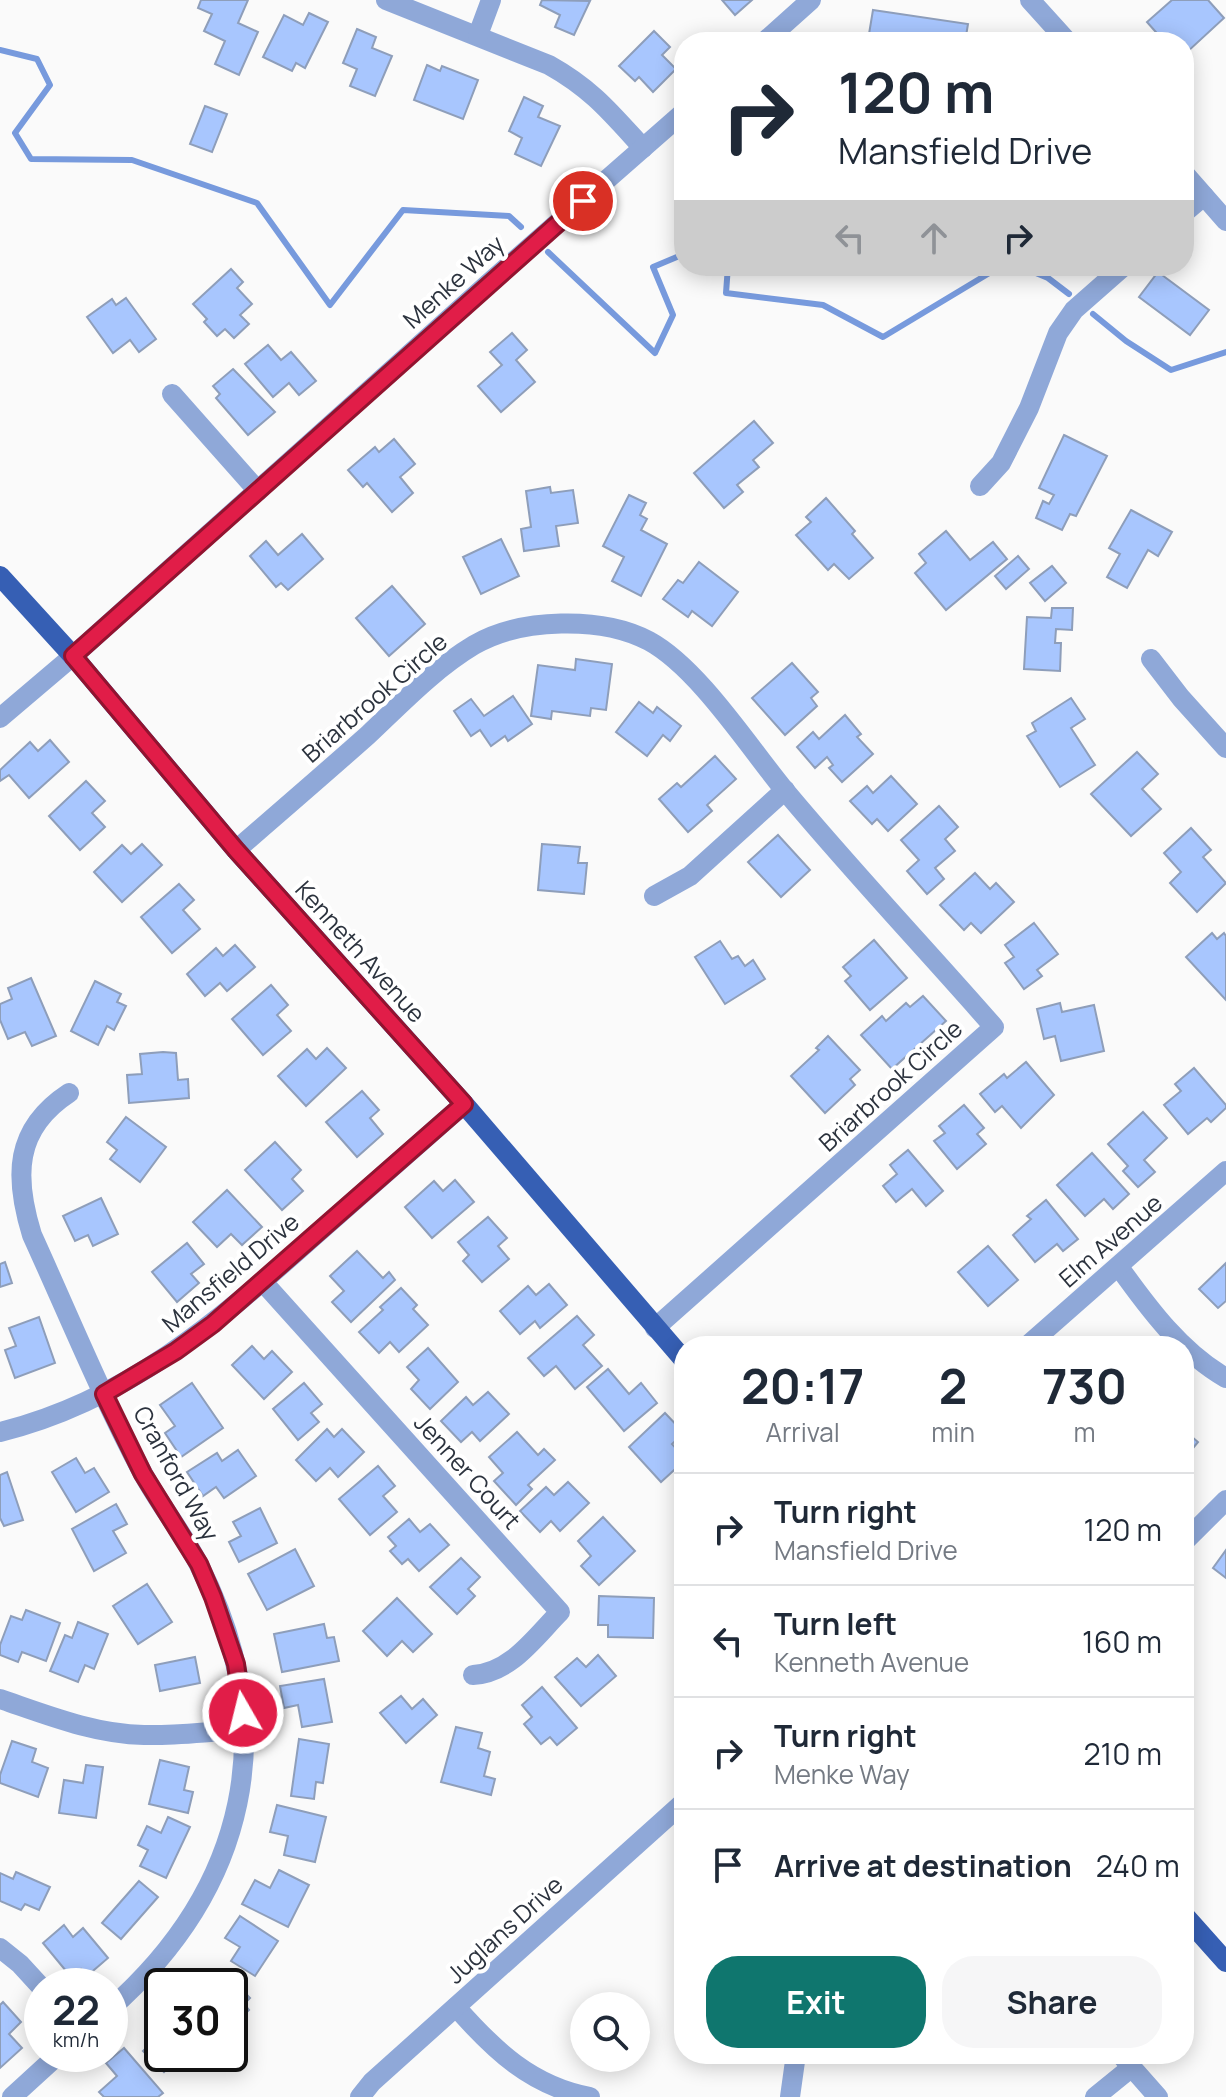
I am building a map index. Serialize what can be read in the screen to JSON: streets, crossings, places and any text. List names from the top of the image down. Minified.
{"streets":{"main road":["Kenneth Avenue"],"street":["Menke Way","Briarbrook Circle","Elm Avenue","Mansfield Drive","Jenner Court","Cranford Way","Juglans Drive"]},"crossings":[["Menke Way","Kenneth Avenue"],["Briarbrook Circle","Kenneth Avenue"],["Kenneth Avenue","Mansfield Drive"],["Mansfield Drive","Jenner Court"],["Mansfield Drive","Cranford Way"]],"page":{"turn":["120 m","Mansfield Drive"],"eta":["20:17","Arrival","2","min","730","m"],"list":[{"name":"Turn right","note":"Mansfield Drive","value":"120 m"},{"name":"Turn left","note":"Kenneth Avenue","value":"160 m"},{"name":"Turn right","note":"Menke Way","value":"210 m"},{"name":"Arrive at destination","value":"240 m"}],"buttons":["Exit","Share"],"speed":"22 km/h","limit":"30"}}
